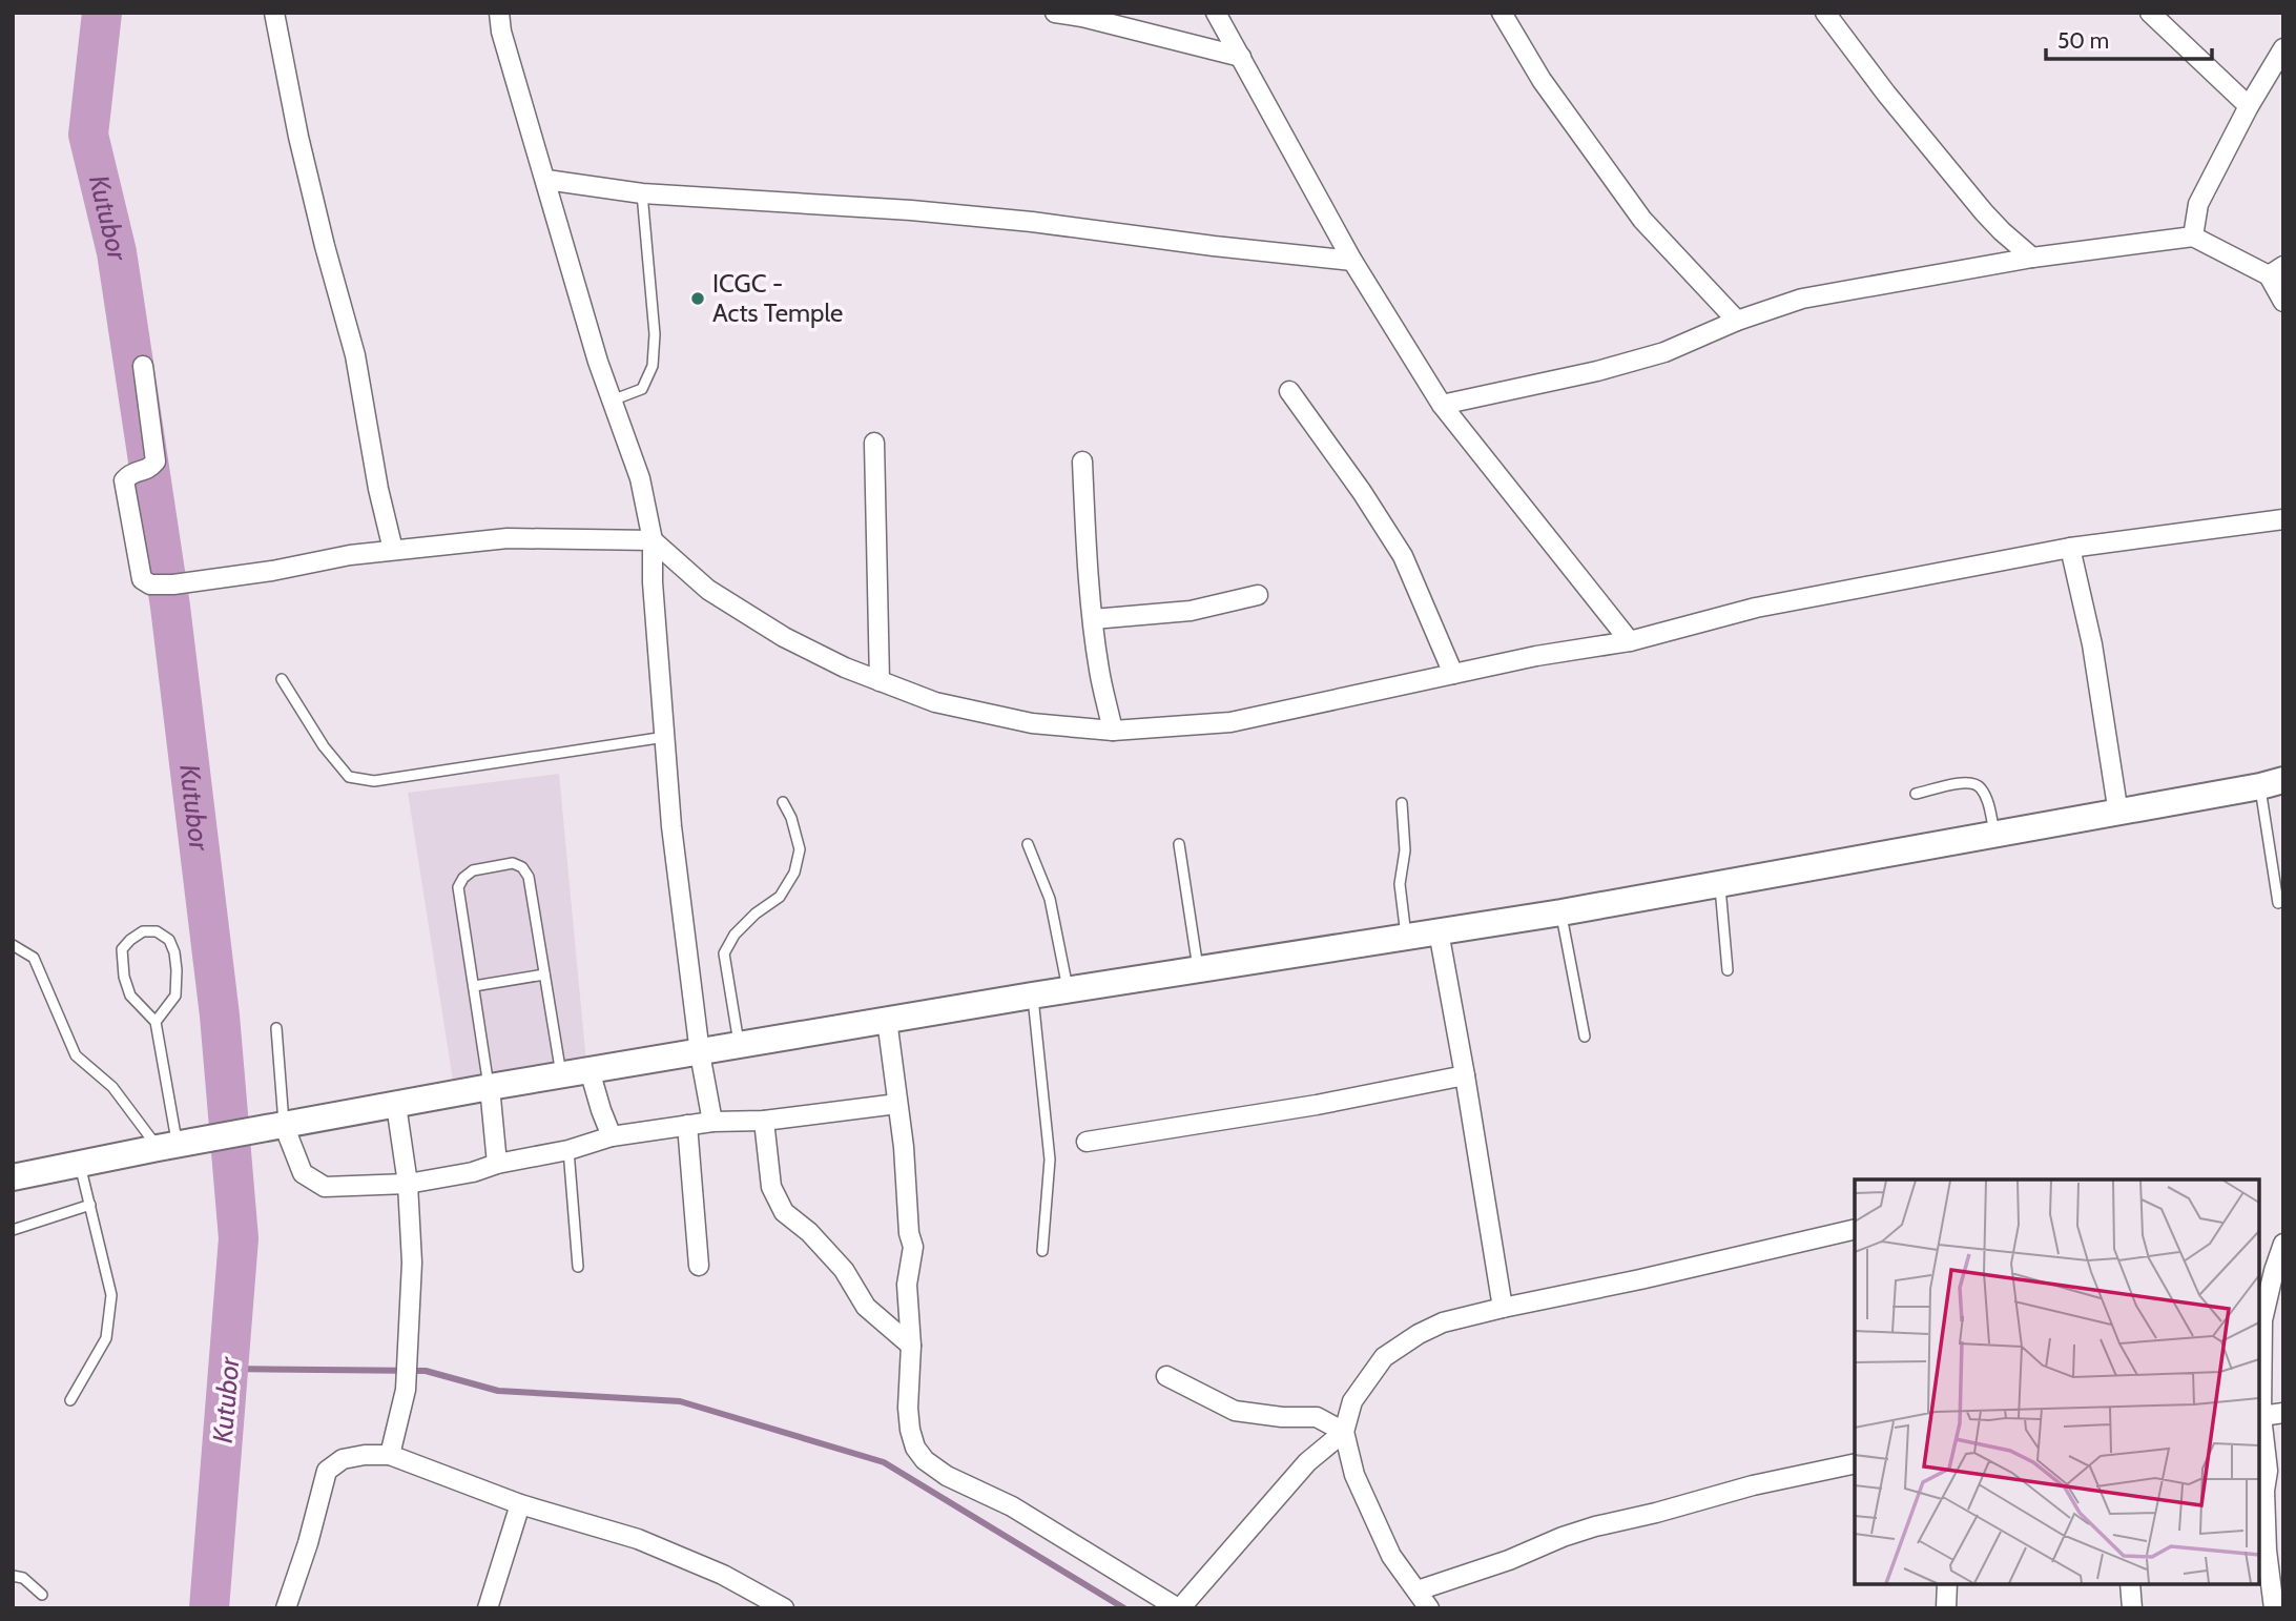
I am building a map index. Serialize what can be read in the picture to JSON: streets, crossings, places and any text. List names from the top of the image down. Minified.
{"water":["Kutubor"],"places":["ICGC - Acts Temple"],"scale_bar":"50 m"}
